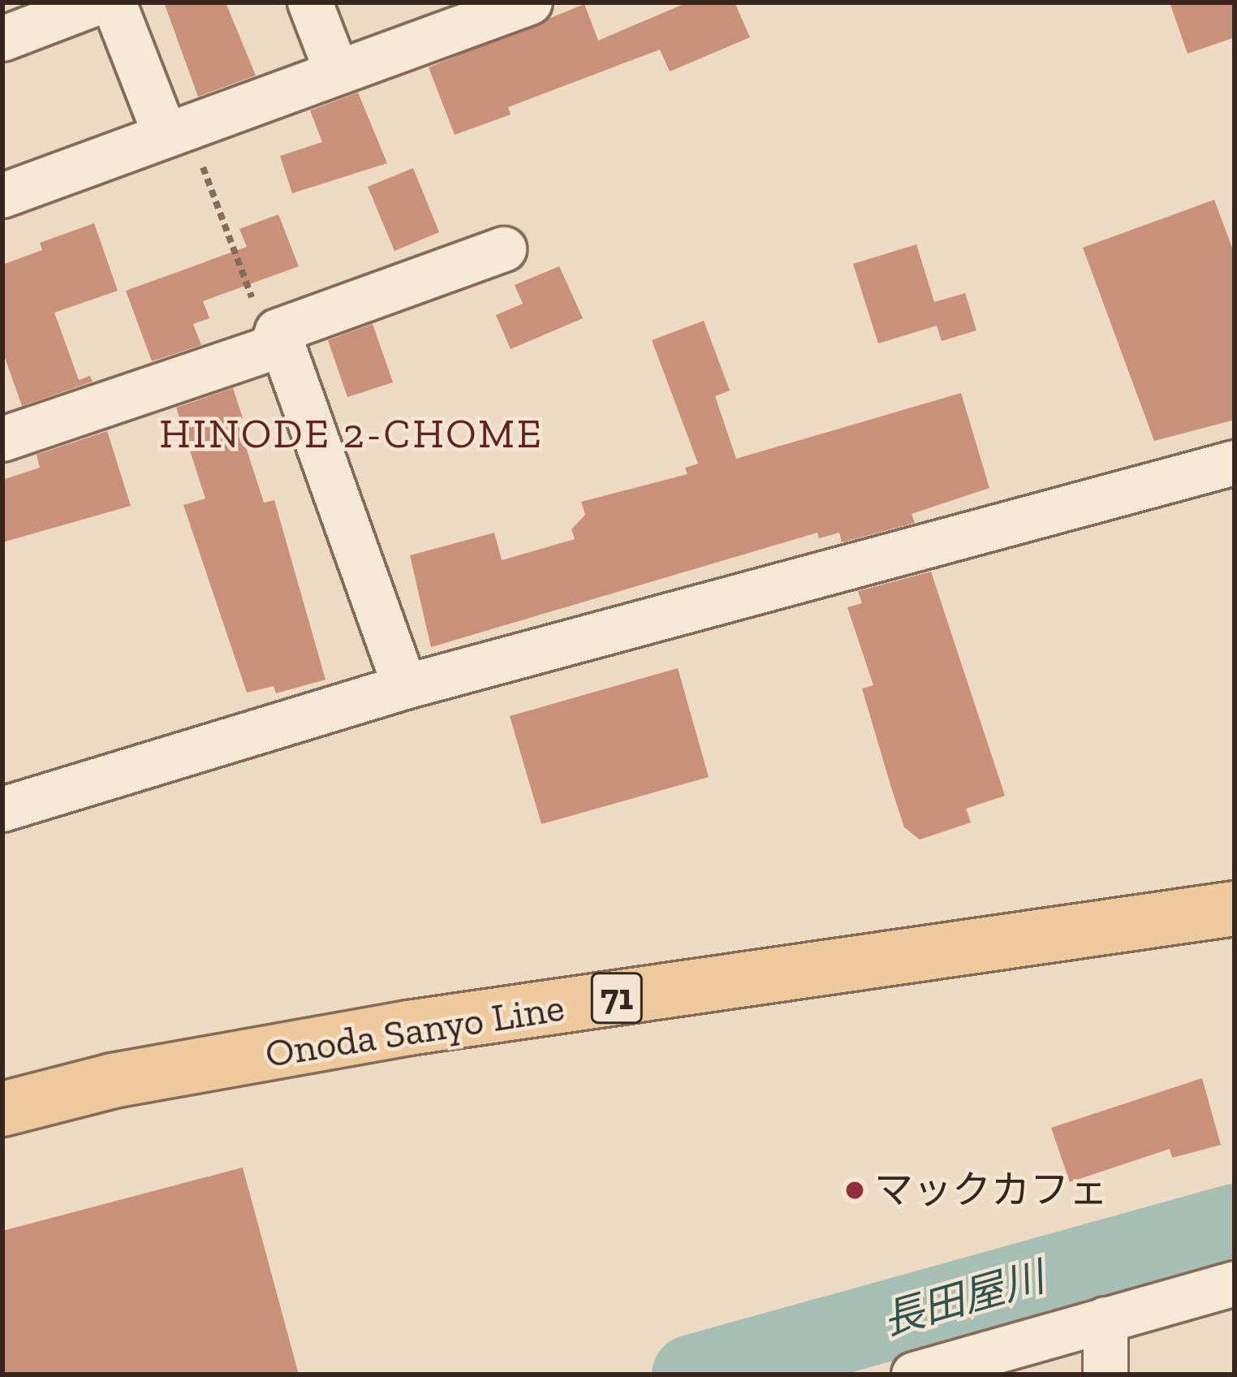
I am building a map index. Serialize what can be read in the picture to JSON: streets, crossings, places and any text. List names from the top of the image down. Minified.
{"streets":{"main road":["71","Onoda Sanyo Line"]},"districts":["HINODE 2-CHOME"],"water":["長田屋川"],"places":["マックカフェ"]}
